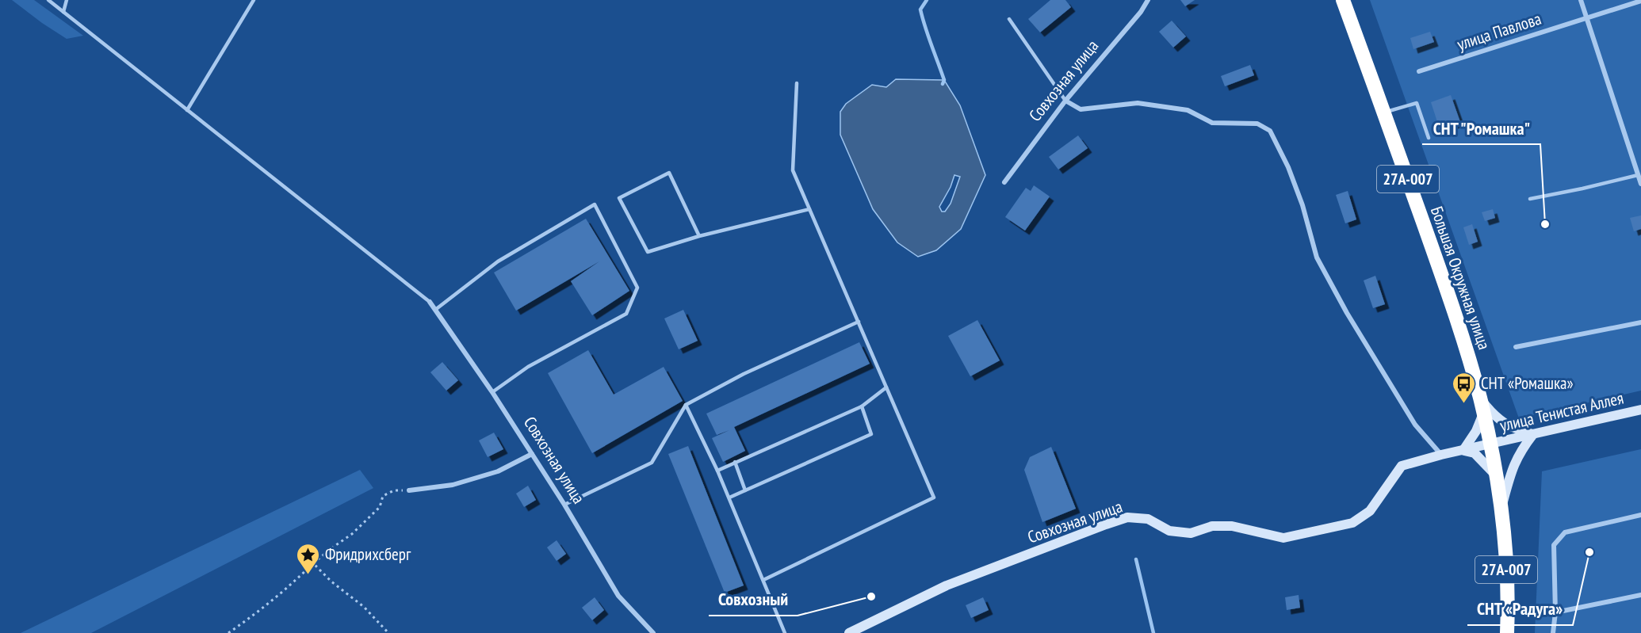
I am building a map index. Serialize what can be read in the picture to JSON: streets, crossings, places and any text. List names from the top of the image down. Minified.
{"streets":{"highway":["27А-007","Большая Окружная улица"],"street":["улица Павлова","Совхозная улица","улица Тенистая Аллея"]},"crossings":[["Совхозная улица","Большая Окружная улица"],["Совхозная улица","улица Тенистая Аллея"],["Большая Окружная улица","улица Тенистая Аллея"]],"places":{"other":["СНТ \"Ромашка\"","СНТ «Радуга»","Совхозный"],"bus stop":["СНТ «Ромашка»"],"place":["Фридрихсберг"]}}
